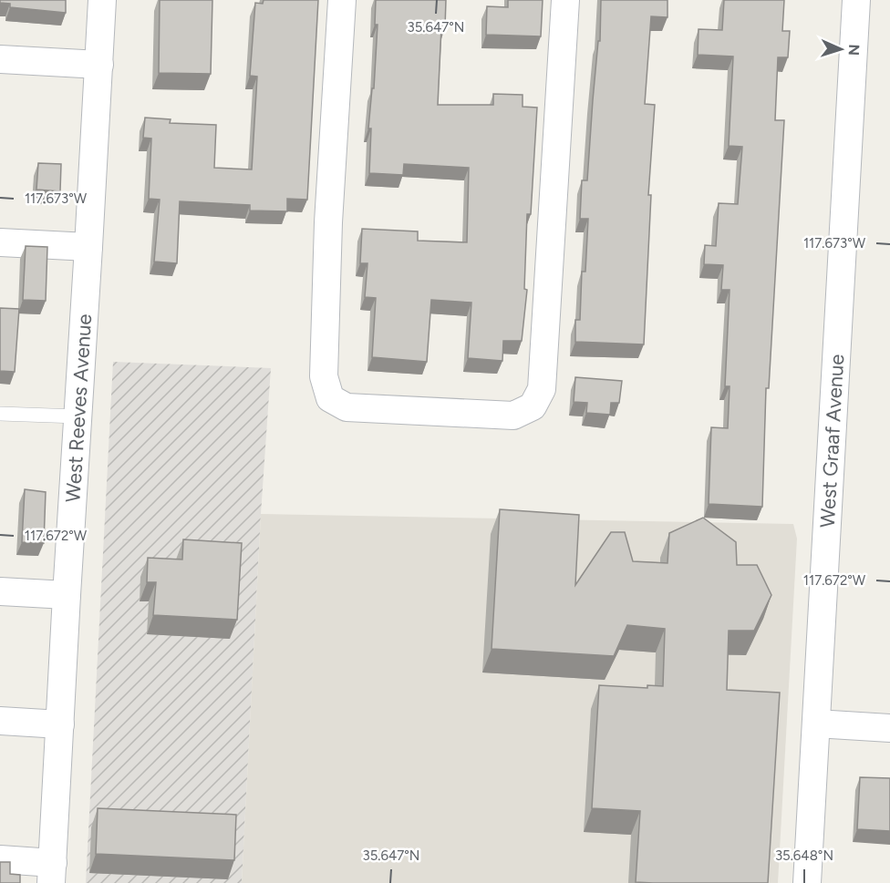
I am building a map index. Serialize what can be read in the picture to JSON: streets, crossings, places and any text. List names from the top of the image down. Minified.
{"streets":{"street":["West Reeves Avenue","West Graaf Avenue"]},"north":"right","coordinates":["35.647°N","117.673°W","117.672°W","35.648°N"]}
